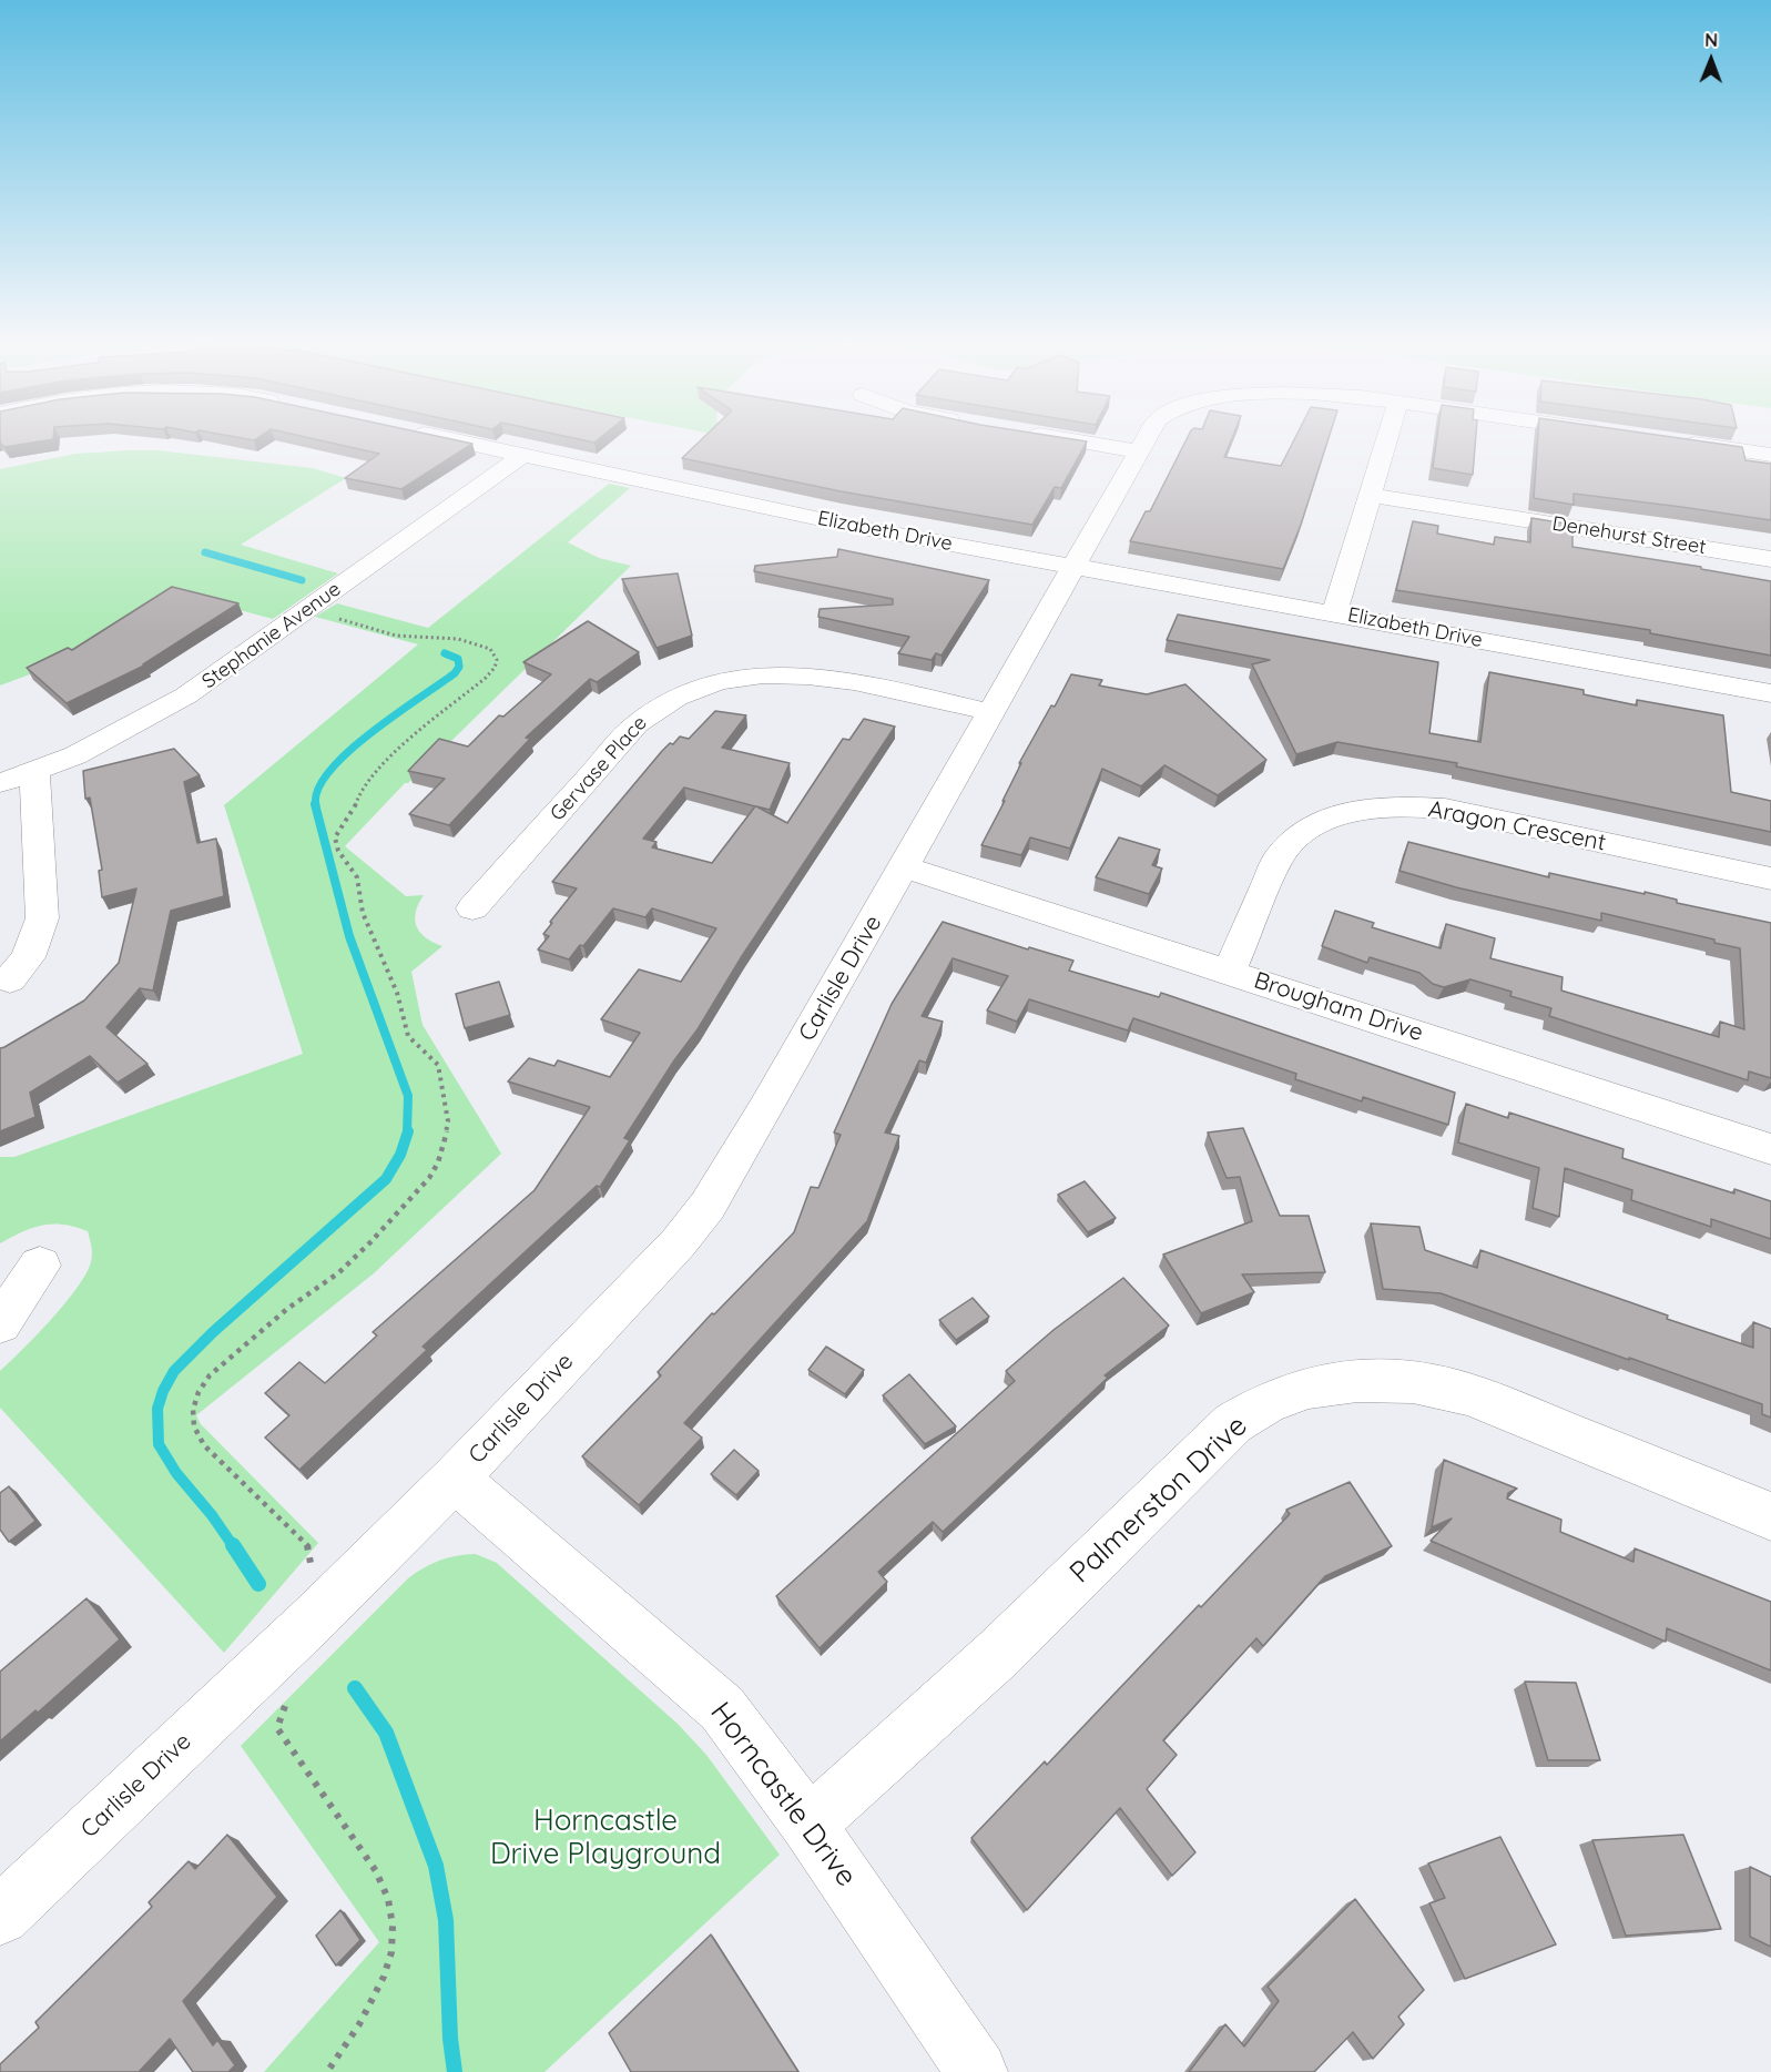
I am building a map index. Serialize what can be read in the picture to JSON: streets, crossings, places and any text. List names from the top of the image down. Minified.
{"streets":{"street":["Elizabeth Drive","Denehurst Street","Stephanie Avenue","Gervase Place","Aragon Crescent","Carlisle Drive","Brougham Drive","Palmerston Drive","Horncastle Drive"]},"crossings":[["Elizabeth Drive","Stephanie Avenue"],["Elizabeth Drive","Carlisle Drive"],["Gervase Place","Carlisle Drive"],["Aragon Crescent","Brougham Drive"],["Carlisle Drive","Brougham Drive"],["Carlisle Drive","Horncastle Drive"],["Palmerston Drive","Horncastle Drive"]],"parks":["Horncastle Drive Playground"],"north":"top"}
